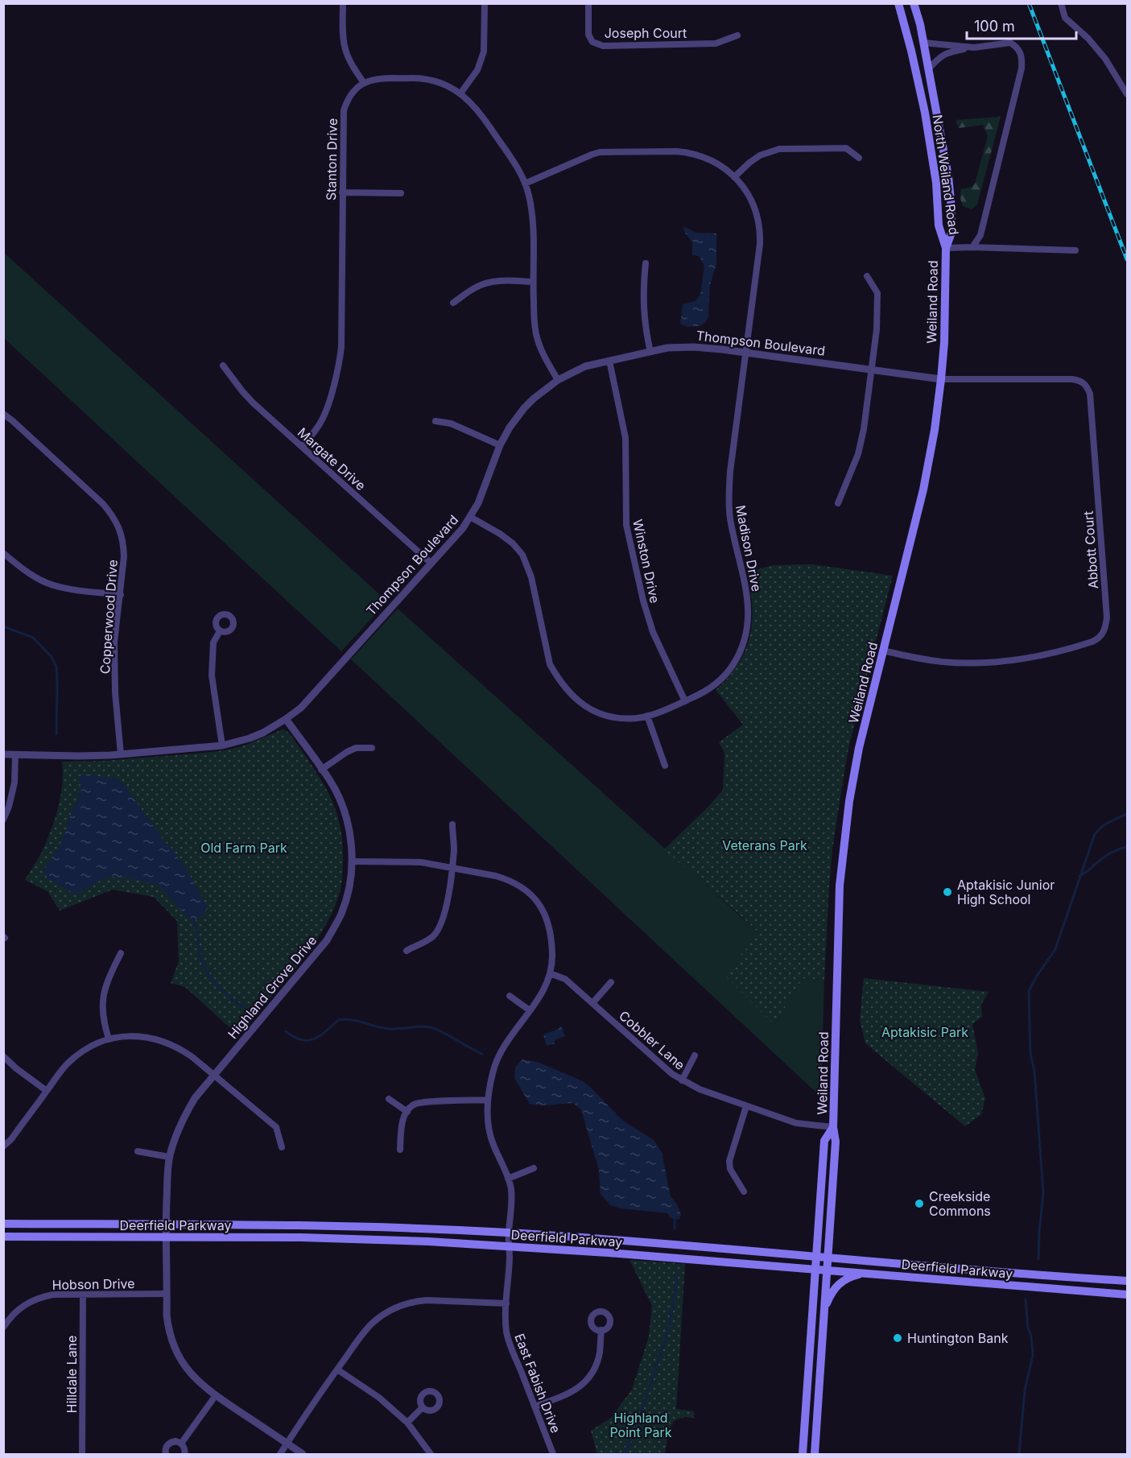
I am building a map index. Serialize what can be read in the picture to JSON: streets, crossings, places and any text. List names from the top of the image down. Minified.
{"streets":{"main road":["North Weiland Road","Weiland Road","Deerfield Parkway"],"street":["Joseph Court","Stanton Drive","Thompson Boulevard","Margate Drive","Madison Drive","Abbott Court","Winston Drive","Copperwood Drive","Highland Grove Drive","Cobbler Lane","Hobson Drive","Hilldale Lane","East Fabish Drive"]},"crossings":[["Stanton Drive","Margate Drive"],["North Weiland Road","Weiland Road"],["Weiland Road","Thompson Boulevard"],["Weiland Road","Abbott Court"],["Weiland Road","Cobbler Lane"],["Weiland Road","Deerfield Parkway"],["Thompson Boulevard","Margate Drive"],["Thompson Boulevard","Madison Drive"],["Thompson Boulevard","Abbott Court"],["Thompson Boulevard","Winston Drive"],["Thompson Boulevard","Copperwood Drive"],["Thompson Boulevard","Highland Grove Drive"],["Madison Drive","Winston Drive"],["Highland Grove Drive","Deerfield Parkway"],["Highland Grove Drive","Hobson Drive"],["Highland Grove Drive","East Fabish Drive"],["Cobbler Lane","East Fabish Drive"],["Deerfield Parkway","East Fabish Drive"],["Hobson Drive","Hilldale Lane"]],"parks":["Veterans Park","Old Farm Park","Aptakisic Park","Highland Point Park"],"places":["Aptakisic Junior High School","Creekside Commons","Huntington Bank"],"scale_bar":"100 m"}
